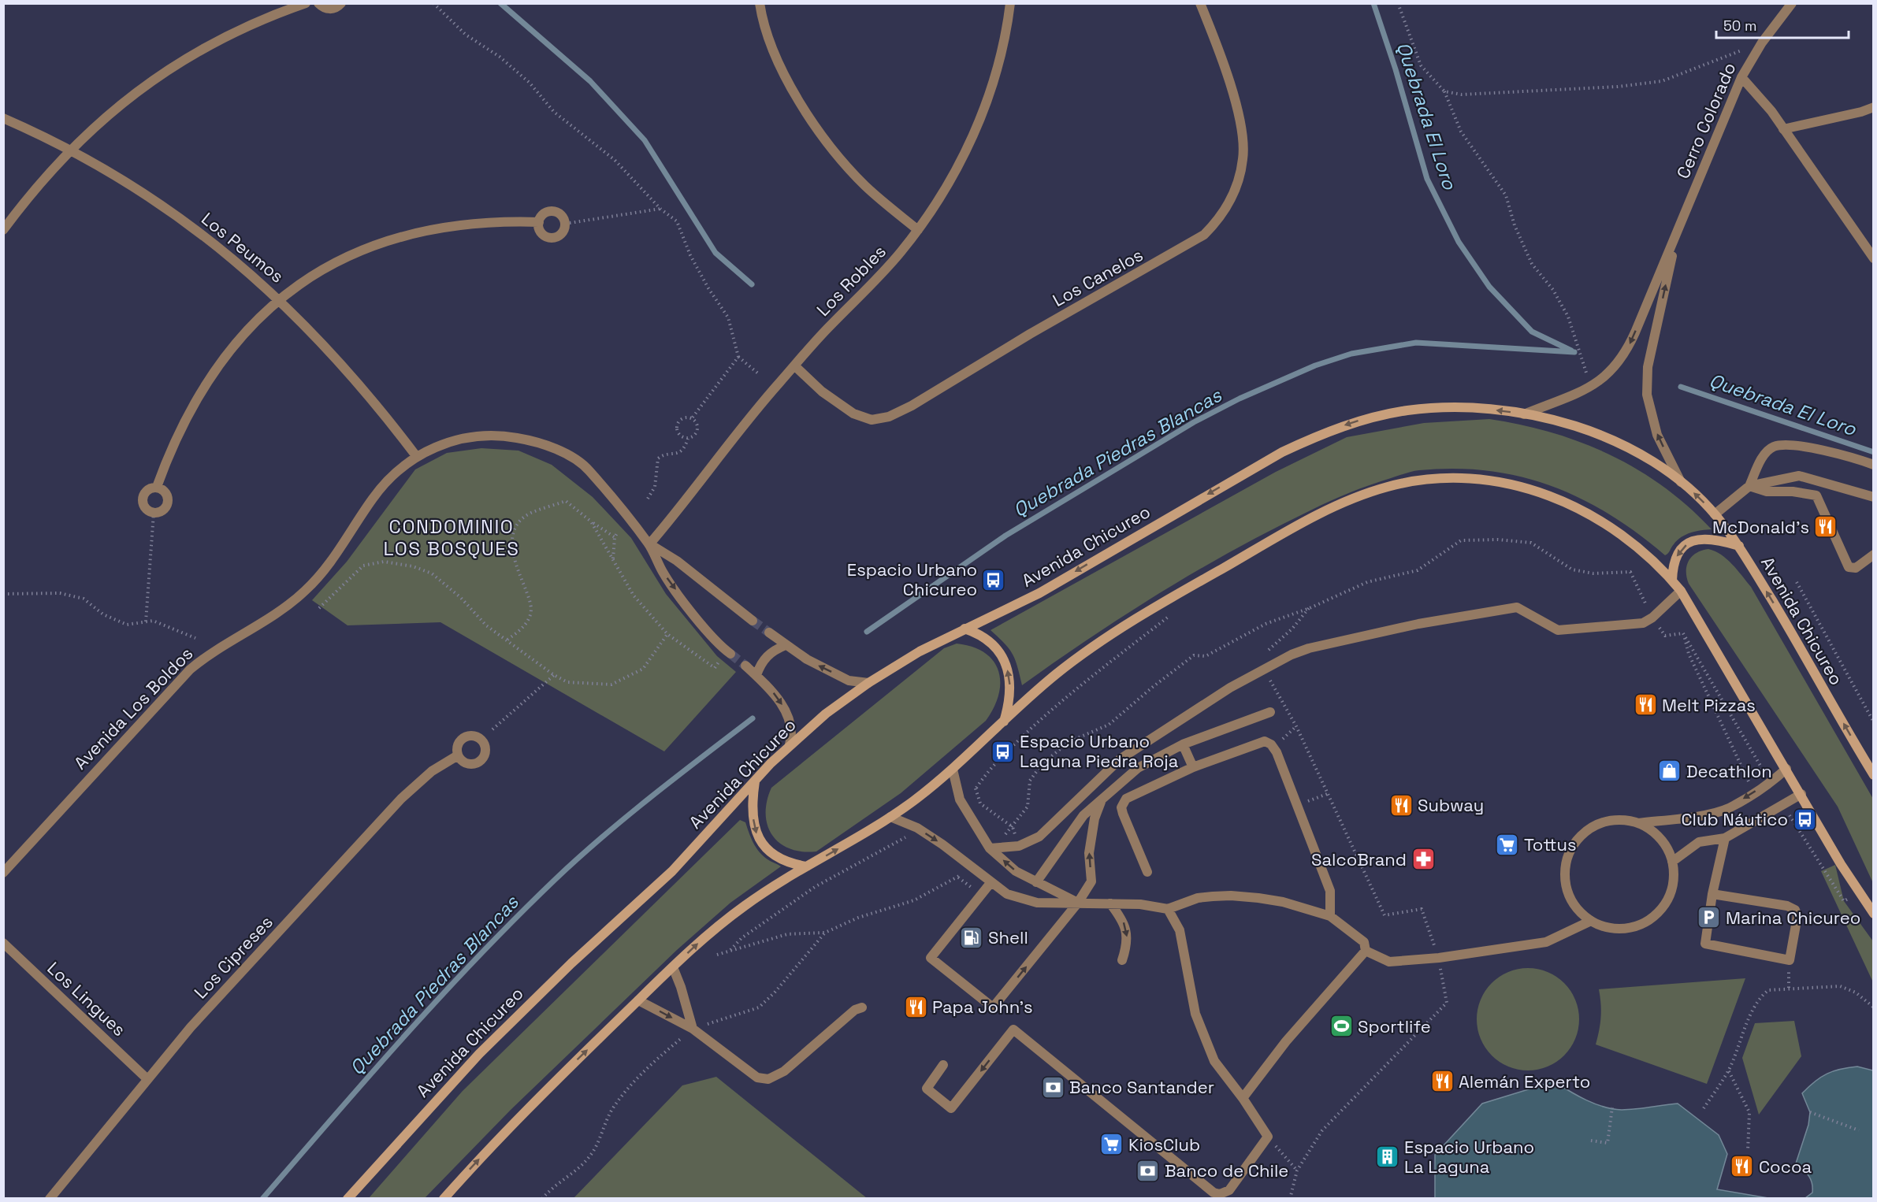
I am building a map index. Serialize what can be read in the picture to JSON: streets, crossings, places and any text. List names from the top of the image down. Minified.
{"streets":{"main road":["Avenida Chicureo"],"street":["Cerro Colorado","Los Peumos","Los Canelos","Los Robles","Avenida Los Boldos","Los Cipreses","Los Lingues"]},"crossings":[["Cerro Colorado","Avenida Chicureo"],["Los Peumos","Avenida Los Boldos"],["Los Canelos","Los Robles"],["Los Robles","Avenida Los Boldos"],["Los Cipreses","Los Lingues"]],"districts":["CONDOMINIO LOS BOSQUES"],"water":["Quebrada El Loro","Quebrada Piedras Blancas"],"places":{"restaurant":["McDonald's","Melt Pizzas","Subway","Papa John's","Alemán Experto","Cocoa"],"bus stop":["Espacio Urbano Chicureo","Espacio Urbano Laguna Piedra Roja","Club Náutico"],"shop":["Decathlon"],"supermarket":["Tottus","KiosClub"],"pharmacy":["SalcoBrand"],"parking":["Marina Chicureo"],"fuel station":["Shell"],"sports":["Sportlife"],"bank":["Banco Santander","Banco de Chile"],"building":["Espacio Urbano La Laguna"]},"scale_bar":"50 m"}
